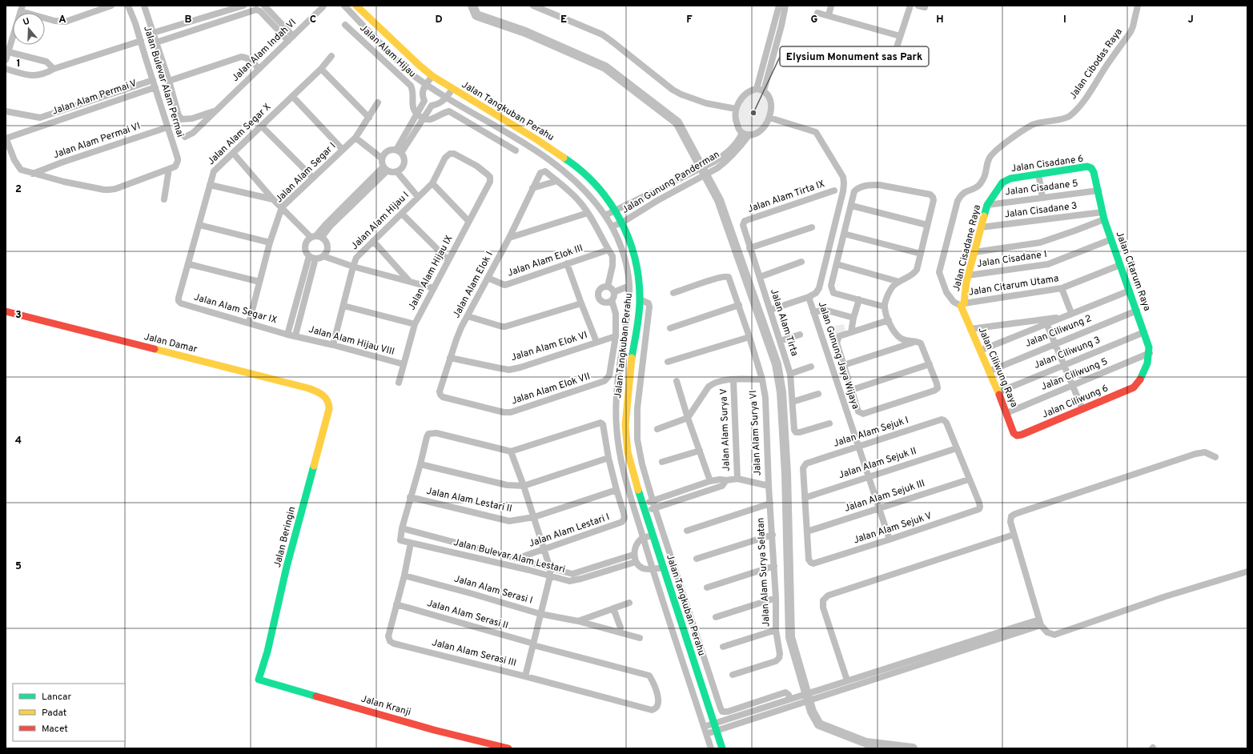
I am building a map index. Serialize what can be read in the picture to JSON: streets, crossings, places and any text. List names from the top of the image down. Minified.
{"streets":{"street":["Jalan Alam Indah VI","Jalan Alam Hijau","Jalan Cibodas Raya","Jalan Bulevar Alam Permai","Jalan Alam Permai V","Jalan Tangkuban Perahu","Jalan Alam Segar X","Jalan Alam Permai VI","Jalan Cisadane 6","Jalan Alam Segar I","Jalan Gunung Panderman","Jalan Cisadane 5","Jalan Alam Tirta IX","Jalan Cisadane 3","Jalan Alam Hijau I","Jalan Cisadane Raya","Jalan Cisadane 1","Jalan Alam Elok III","Jalan Citarum Raya","Jalan Alam Hijau IX","Jalan Alam Elok I","Jalan Citarum Utama","Jalan Alam Segar IX","Jalan Alam Tirta","Jalan Ciliwung 2","Jalan Alam Hijau VIII","Jalan Damar","Jalan Alam Elok VI","Jalan Ciliwung 3","Jalan Gunung Jaya Wijaya","Jalan Ciliwung Raya","Jalan Ciliwung 5","Jalan Alam Elok VII","Jalan Ciliwung 6","Jalan Alam Surya V","Jalan Alam Sejuk I","Jalan Alam Surya VI","Jalan Alam Sejuk II","Jalan Alam Sejuk III","Jalan Alam Lestari II","Jalan Alam Sejuk V","Jalan Alam Lestari I","Jalan Beringin","Jalan Bulevar Alam Lestari","Jalan Alam Surya Selatan","Jalan Alam Serasi I","Jalan Alam Serasi II","Jalan Alam Serasi III","Jalan Kranji"]},"crossings":[["Jalan Cibodas Raya","Jalan Cisadane Raya"],["Jalan Cibodas Raya","Jalan Citarum Utama"],["Jalan Cibodas Raya","Jalan Ciliwung Raya"],["Jalan Bulevar Alam Permai","Jalan Alam Permai V"],["Jalan Bulevar Alam Permai","Jalan Alam Permai VI"],["Jalan Tangkuban Perahu","Jalan Gunung Panderman"],["Jalan Alam Segar X","Jalan Alam Segar IX"],["Jalan Cisadane 6","Jalan Cisadane Raya"],["Jalan Cisadane 6","Jalan Citarum Raya"],["Jalan Alam Segar I","Jalan Alam Segar IX"],["Jalan Gunung Panderman","Jalan Gunung Jaya Wijaya"],["Jalan Cisadane 5","Jalan Cisadane Raya"],["Jalan Cisadane 5","Jalan Citarum Raya"],["Jalan Alam Tirta IX","Jalan Alam Tirta"],["Jalan Cisadane 3","Jalan Cisadane Raya"],["Jalan Cisadane 3","Jalan Citarum Raya"],["Jalan Alam Hijau I","Jalan Alam Hijau IX"],["Jalan Alam Hijau I","Jalan Alam Hijau VIII"],["Jalan Cisadane Raya","Jalan Cisadane 1"],["Jalan Cisadane Raya","Jalan Citarum Utama"],["Jalan Cisadane Raya","Jalan Ciliwung Raya"],["Jalan Cisadane 1","Jalan Citarum Raya"],["Jalan Alam Elok III","Jalan Alam Elok I"],["Jalan Citarum Raya","Jalan Citarum Utama"],["Jalan Citarum Raya","Jalan Ciliwung 2"],["Jalan Citarum Raya","Jalan Ciliwung 3"],["Jalan Citarum Raya","Jalan Ciliwung 5"],["Jalan Citarum Raya","Jalan Ciliwung 6"],["Jalan Alam Hijau IX","Jalan Alam Hijau VIII"],["Jalan Alam Elok I","Jalan Alam Elok VI"],["Jalan Alam Elok I","Jalan Alam Elok VII"],["Jalan Citarum Utama","Jalan Ciliwung Raya"],["Jalan Alam Segar IX","Jalan Alam Hijau VIII"],["Jalan Ciliwung 2","Jalan Ciliwung Raya"],["Jalan Damar","Jalan Beringin"],["Jalan Alam Elok VI","Jalan Alam Elok VII"],["Jalan Ciliwung 3","Jalan Ciliwung Raya"],["Jalan Gunung Jaya Wijaya","Jalan Alam Sejuk I"],["Jalan Gunung Jaya Wijaya","Jalan Alam Sejuk II"],["Jalan Gunung Jaya Wijaya","Jalan Alam Sejuk III"],["Jalan Gunung Jaya Wijaya","Jalan Alam Sejuk V"],["Jalan Ciliwung Raya","Jalan Ciliwung 5"],["Jalan Ciliwung Raya","Jalan Ciliwung 6"],["Jalan Ciliwung 5","Jalan Ciliwung 6"],["Jalan Alam Sejuk I","Jalan Alam Sejuk II"],["Jalan Alam Surya VI","Jalan Alam Surya Selatan"],["Jalan Alam Sejuk III","Jalan Alam Sejuk V"],["Jalan Alam Lestari II","Jalan Alam Lestari I"],["Jalan Alam Lestari I","Jalan Bulevar Alam Lestari"],["Jalan Beringin","Jalan Kranji"],["Jalan Bulevar Alam Lestari","Jalan Alam Serasi III"],["Jalan Alam Serasi I","Jalan Alam Serasi III"],["Jalan Alam Serasi II","Jalan Alam Serasi III"]],"places":["Elysium Monument sas Park"],"legend":["Lancar","Padat","Macet"],"north":"top","grid":{"columns":["A","B","C","D","E","F","G","H","I","J"],"rows":["1","2","3","4","5"]}}
